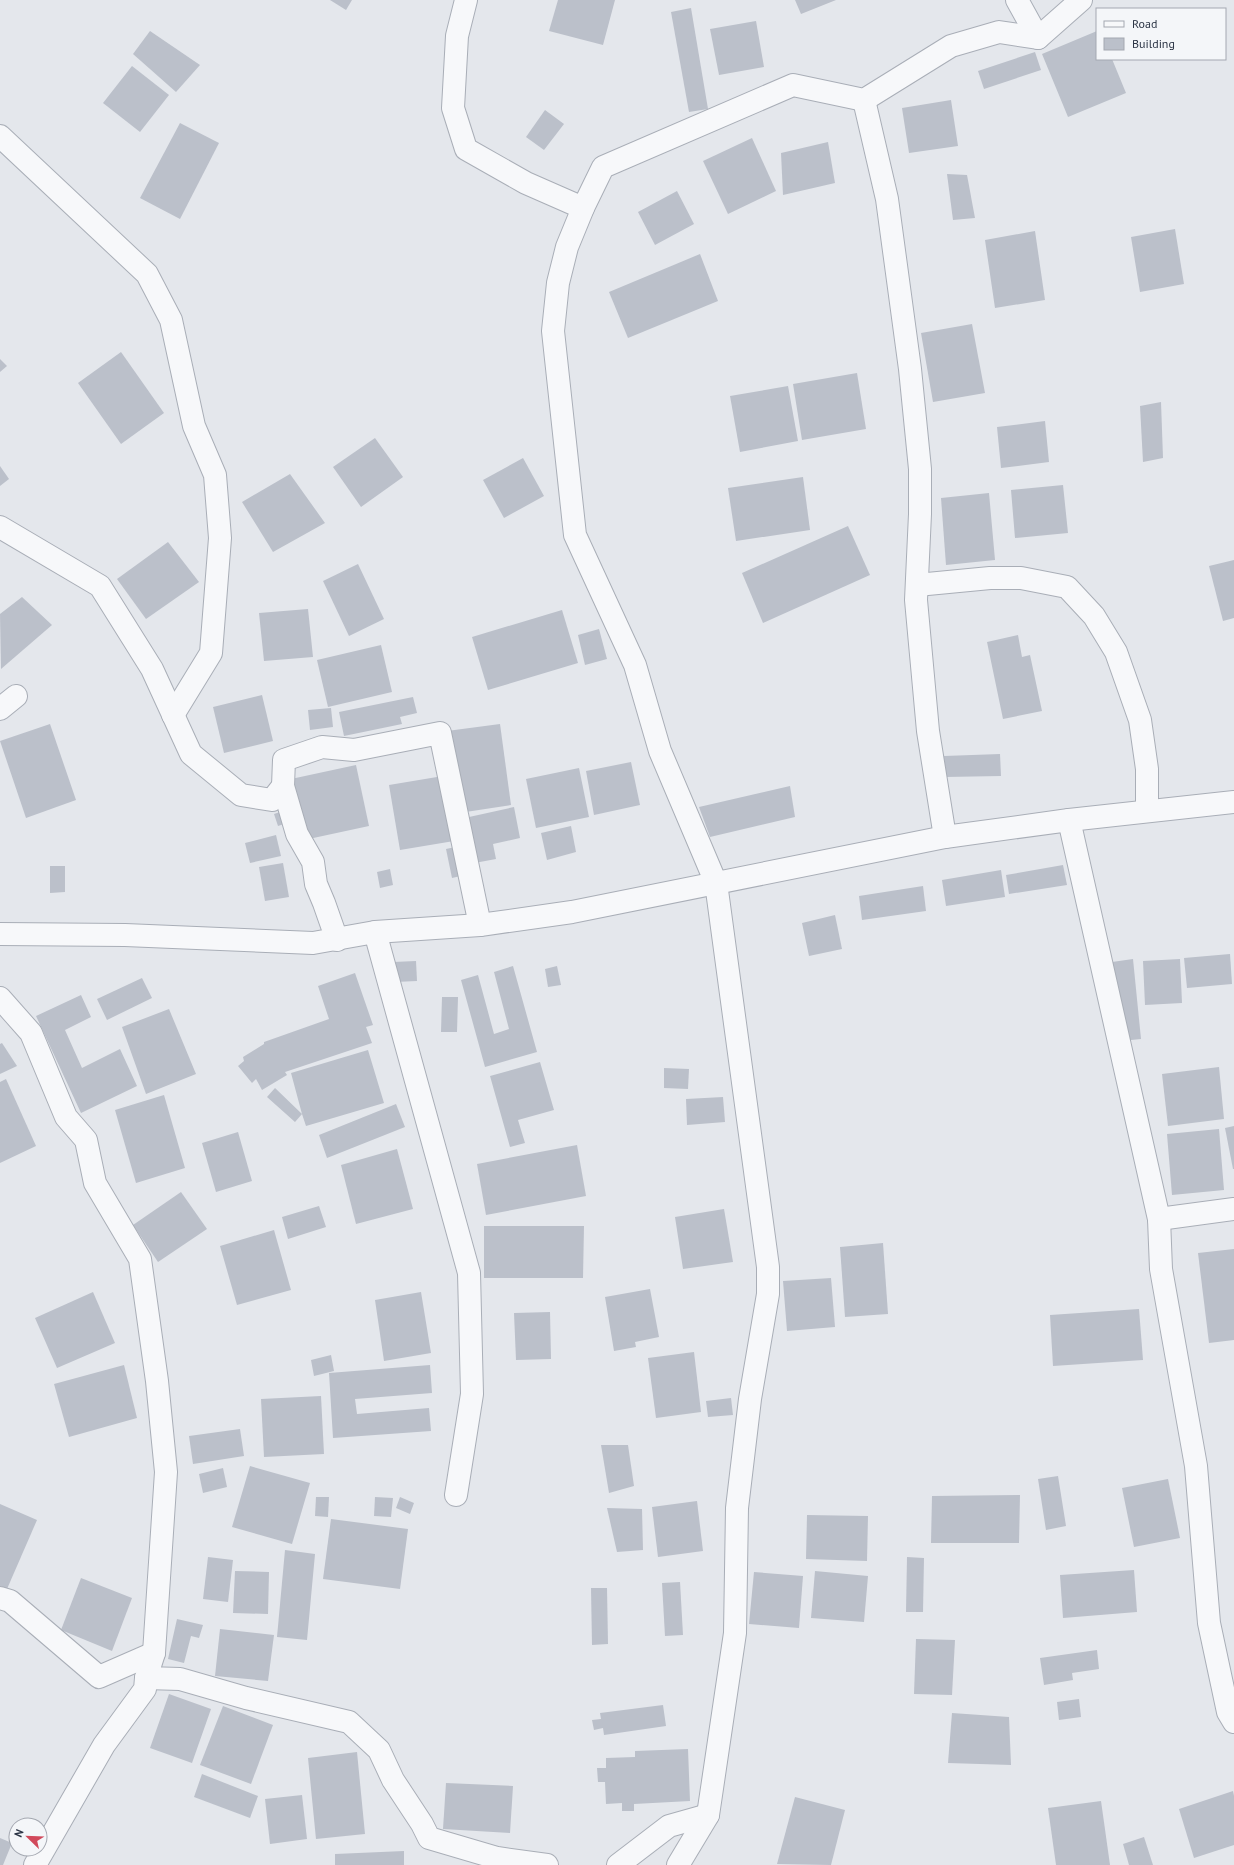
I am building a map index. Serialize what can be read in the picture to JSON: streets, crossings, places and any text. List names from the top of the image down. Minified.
{"legend":["Road","Building"],"north":"top left"}
